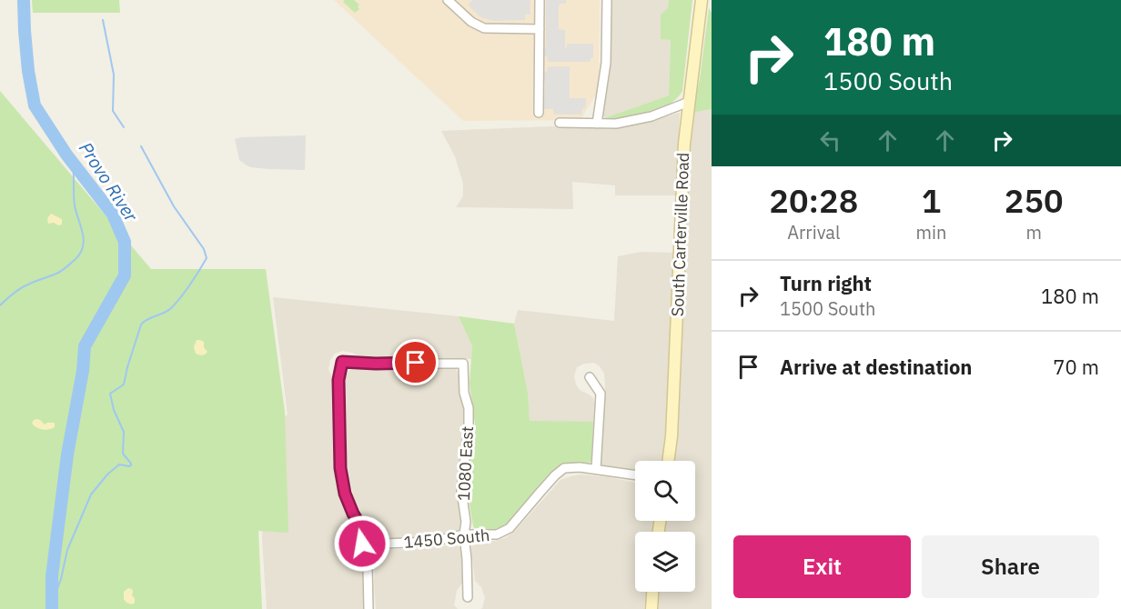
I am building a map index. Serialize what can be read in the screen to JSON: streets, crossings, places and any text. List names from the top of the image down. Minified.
{"streets":{"street":["South Carterville Road","1080 East","1450 South"]},"crossings":[["1080 East","1450 South"]],"water":["Provo River"],"page":{"turn":["180 m","1500 South"],"eta":["20:28","Arrival","1","min","250","m"],"list":[{"name":"Turn right","note":"1500 South","value":"180 m"},{"name":"Arrive at destination","value":"70 m"}],"buttons":["Exit","Share"]}}
